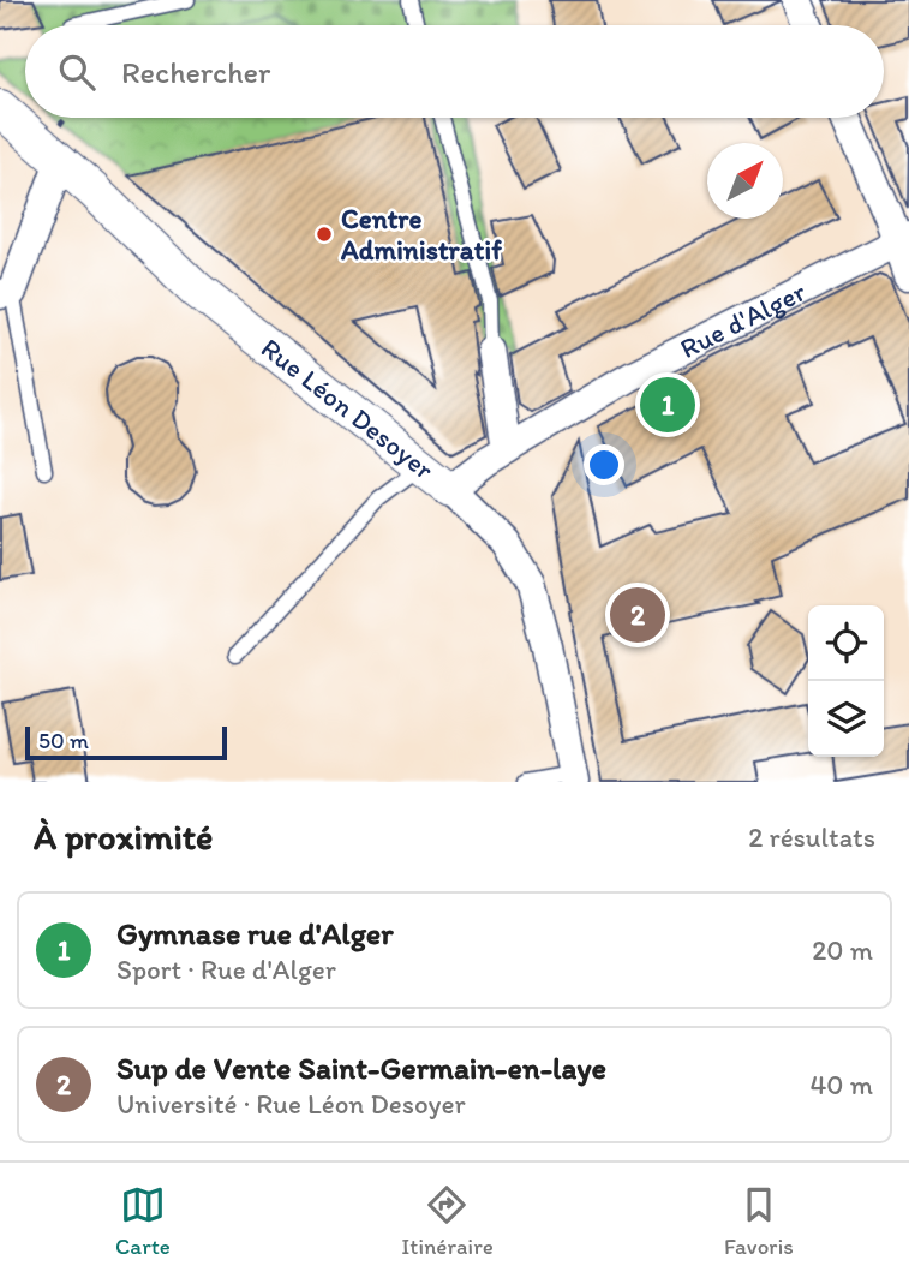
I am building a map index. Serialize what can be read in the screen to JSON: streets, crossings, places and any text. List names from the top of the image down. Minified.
{"streets":{"street":["Rue d'Alger","Rue Léon Desoyer"]},"crossings":[["Rue d'Alger","Rue Léon Desoyer"]],"places":["Centre Administratif"],"scale_bar":"50 m","north":"top right","page":{"search":"Rechercher","pins":["1","2"],"scale":"50 m","heading":["À proximité","2 résultats"],"list":[{"mark":"1","name":"Gymnase rue d'Alger","note":"Sport · Rue d'Alger","value":"20 m"},{"mark":"2","name":"Sup de Vente Saint-Germain-en-laye","note":"Université · Rue Léon Desoyer","value":"40 m"}],"nav":["Carte","Itinéraire","Favoris"]}}
